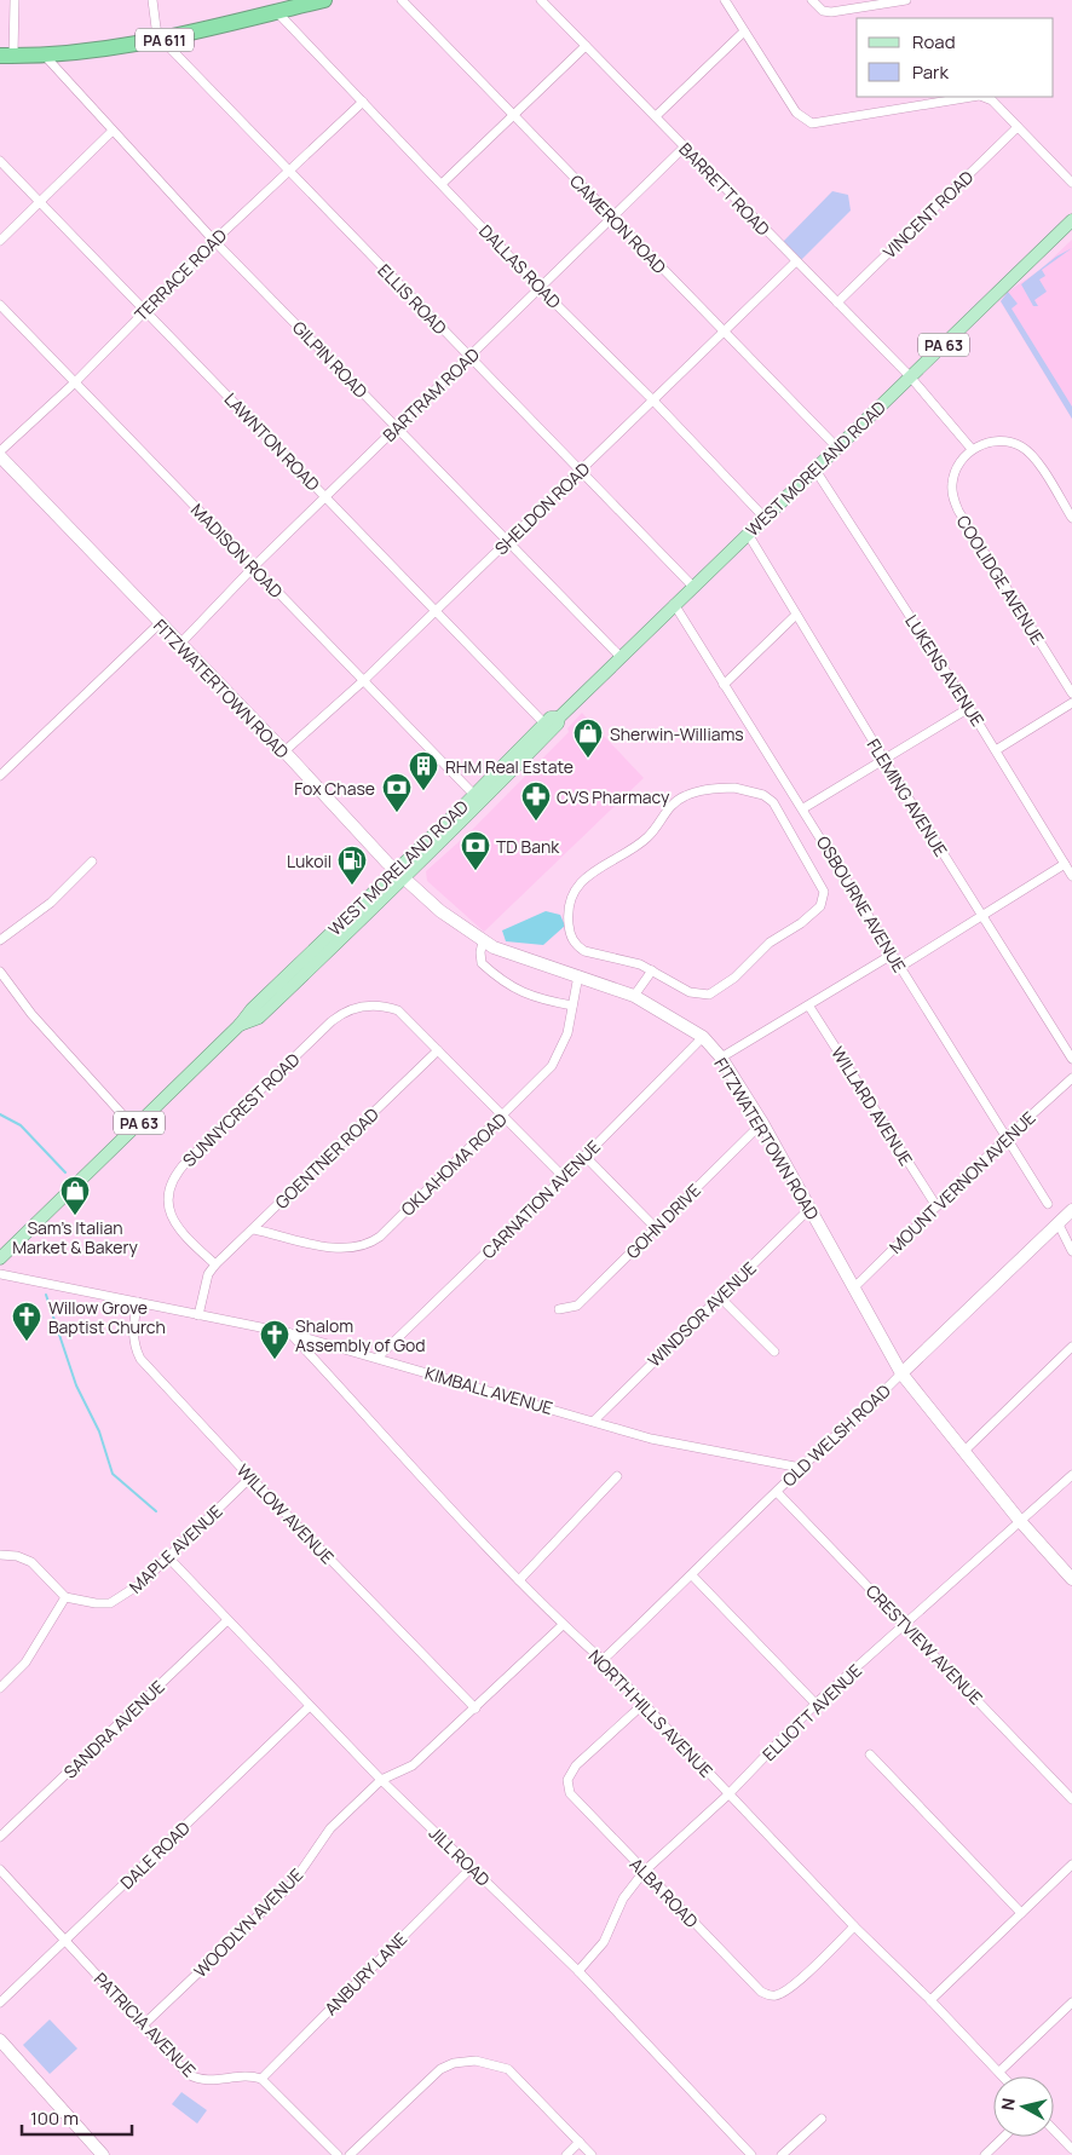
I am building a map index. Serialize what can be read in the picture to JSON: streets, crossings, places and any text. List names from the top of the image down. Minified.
{"streets":{"highway":["PA 611"],"main road":["PA 63","WEST MORELAND ROAD"],"street":["BARRETT ROAD","VINCENT ROAD","CAMERON ROAD","DALLAS ROAD","TERRACE ROAD","ELLIS ROAD","GILPIN ROAD","BARTRAM ROAD","LAWNTON ROAD","SHELDON ROAD","MADISON ROAD","COOLIDGE AVENUE","LUKENS AVENUE","FITZWATERTOWN ROAD","FLEMING AVENUE","OSBOURNE AVENUE","WILLARD AVENUE","SUNNYCREST ROAD","GOENTNER ROAD","OKLAHOMA ROAD","MOUNT VERNON AVENUE","CARNATION AVENUE","GOHN DRIVE","WINDSOR AVENUE","KIMBALL AVENUE","OLD WELSH ROAD","WILLOW AVENUE","MAPLE AVENUE","CRESTVIEW AVENUE","ELLIOTT AVENUE","NORTH HILLS AVENUE","SANDRA AVENUE","DALE ROAD","JILL ROAD","ALBA ROAD","WOODLYN AVENUE","ANBURY LANE","PATRICIA AVENUE"]},"crossings":[["PA 611","DALLAS ROAD"],["PA 611","ELLIS ROAD"],["PA 611","GILPIN ROAD"],["BARRETT ROAD","VINCENT ROAD"],["BARRETT ROAD","BARTRAM ROAD"],["BARRETT ROAD","WEST MORELAND ROAD"],["BARRETT ROAD","SHELDON ROAD"],["CAMERON ROAD","BARTRAM ROAD"],["CAMERON ROAD","WEST MORELAND ROAD"],["CAMERON ROAD","SHELDON ROAD"],["DALLAS ROAD","TERRACE ROAD"],["DALLAS ROAD","BARTRAM ROAD"],["DALLAS ROAD","WEST MORELAND ROAD"],["DALLAS ROAD","SHELDON ROAD"],["TERRACE ROAD","ELLIS ROAD"],["TERRACE ROAD","GILPIN ROAD"],["TERRACE ROAD","LAWNTON ROAD"],["TERRACE ROAD","MADISON ROAD"],["ELLIS ROAD","BARTRAM ROAD"],["ELLIS ROAD","WEST MORELAND ROAD"],["ELLIS ROAD","SHELDON ROAD"],["GILPIN ROAD","BARTRAM ROAD"],["GILPIN ROAD","WEST MORELAND ROAD"],["GILPIN ROAD","SHELDON ROAD"],["BARTRAM ROAD","LAWNTON ROAD"],["BARTRAM ROAD","MADISON ROAD"],["BARTRAM ROAD","FITZWATERTOWN ROAD"],["LAWNTON ROAD","WEST MORELAND ROAD"],["LAWNTON ROAD","SHELDON ROAD"],["WEST MORELAND ROAD","MADISON ROAD"],["WEST MORELAND ROAD","LUKENS AVENUE"],["WEST MORELAND ROAD","FITZWATERTOWN ROAD"],["WEST MORELAND ROAD","FLEMING AVENUE"],["WEST MORELAND ROAD","OSBOURNE AVENUE"],["SHELDON ROAD","MADISON ROAD"],["SHELDON ROAD","FITZWATERTOWN ROAD"],["FITZWATERTOWN ROAD","OKLAHOMA ROAD"],["FITZWATERTOWN ROAD","MOUNT VERNON AVENUE"],["FITZWATERTOWN ROAD","CARNATION AVENUE"],["FITZWATERTOWN ROAD","GOHN DRIVE"],["FITZWATERTOWN ROAD","WINDSOR AVENUE"],["FITZWATERTOWN ROAD","OLD WELSH ROAD"],["FITZWATERTOWN ROAD","ELLIOTT AVENUE"],["OSBOURNE AVENUE","MOUNT VERNON AVENUE"],["WILLARD AVENUE","MOUNT VERNON AVENUE"],["SUNNYCREST ROAD","GOENTNER ROAD"],["SUNNYCREST ROAD","OKLAHOMA ROAD"],["SUNNYCREST ROAD","CARNATION AVENUE"],["GOENTNER ROAD","OKLAHOMA ROAD"],["CARNATION AVENUE","KIMBALL AVENUE"],["WINDSOR AVENUE","KIMBALL AVENUE"],["KIMBALL AVENUE","OLD WELSH ROAD"],["KIMBALL AVENUE","WILLOW AVENUE"],["KIMBALL AVENUE","NORTH HILLS AVENUE"],["OLD WELSH ROAD","CRESTVIEW AVENUE"],["OLD WELSH ROAD","NORTH HILLS AVENUE"],["WILLOW AVENUE","MAPLE AVENUE"],["WILLOW AVENUE","WOODLYN AVENUE"],["MAPLE AVENUE","JILL ROAD"],["CRESTVIEW AVENUE","ELLIOTT AVENUE"],["ELLIOTT AVENUE","NORTH HILLS AVENUE"],["ELLIOTT AVENUE","JILL ROAD"],["ELLIOTT AVENUE","ALBA ROAD"],["NORTH HILLS AVENUE","ALBA ROAD"],["NORTH HILLS AVENUE","WOODLYN AVENUE"],["SANDRA AVENUE","JILL ROAD"],["DALE ROAD","JILL ROAD"],["DALE ROAD","PATRICIA AVENUE"],["JILL ROAD","WOODLYN AVENUE"],["JILL ROAD","ANBURY LANE"],["WOODLYN AVENUE","PATRICIA AVENUE"],["ANBURY LANE","PATRICIA AVENUE"]],"places":{"shop":["Sherwin-Williams","Sam's Italian Market & Bakery"],"building":["RHM Real Estate"],"bank":["Fox Chase","TD Bank"],"pharmacy":["CVS Pharmacy"],"fuel station":["Lukoil"],"church":["Willow Grove Baptist Church","Shalom Assembly of God"]},"legend":["Road","Park"],"scale_bar":"100 m","north":"left"}
